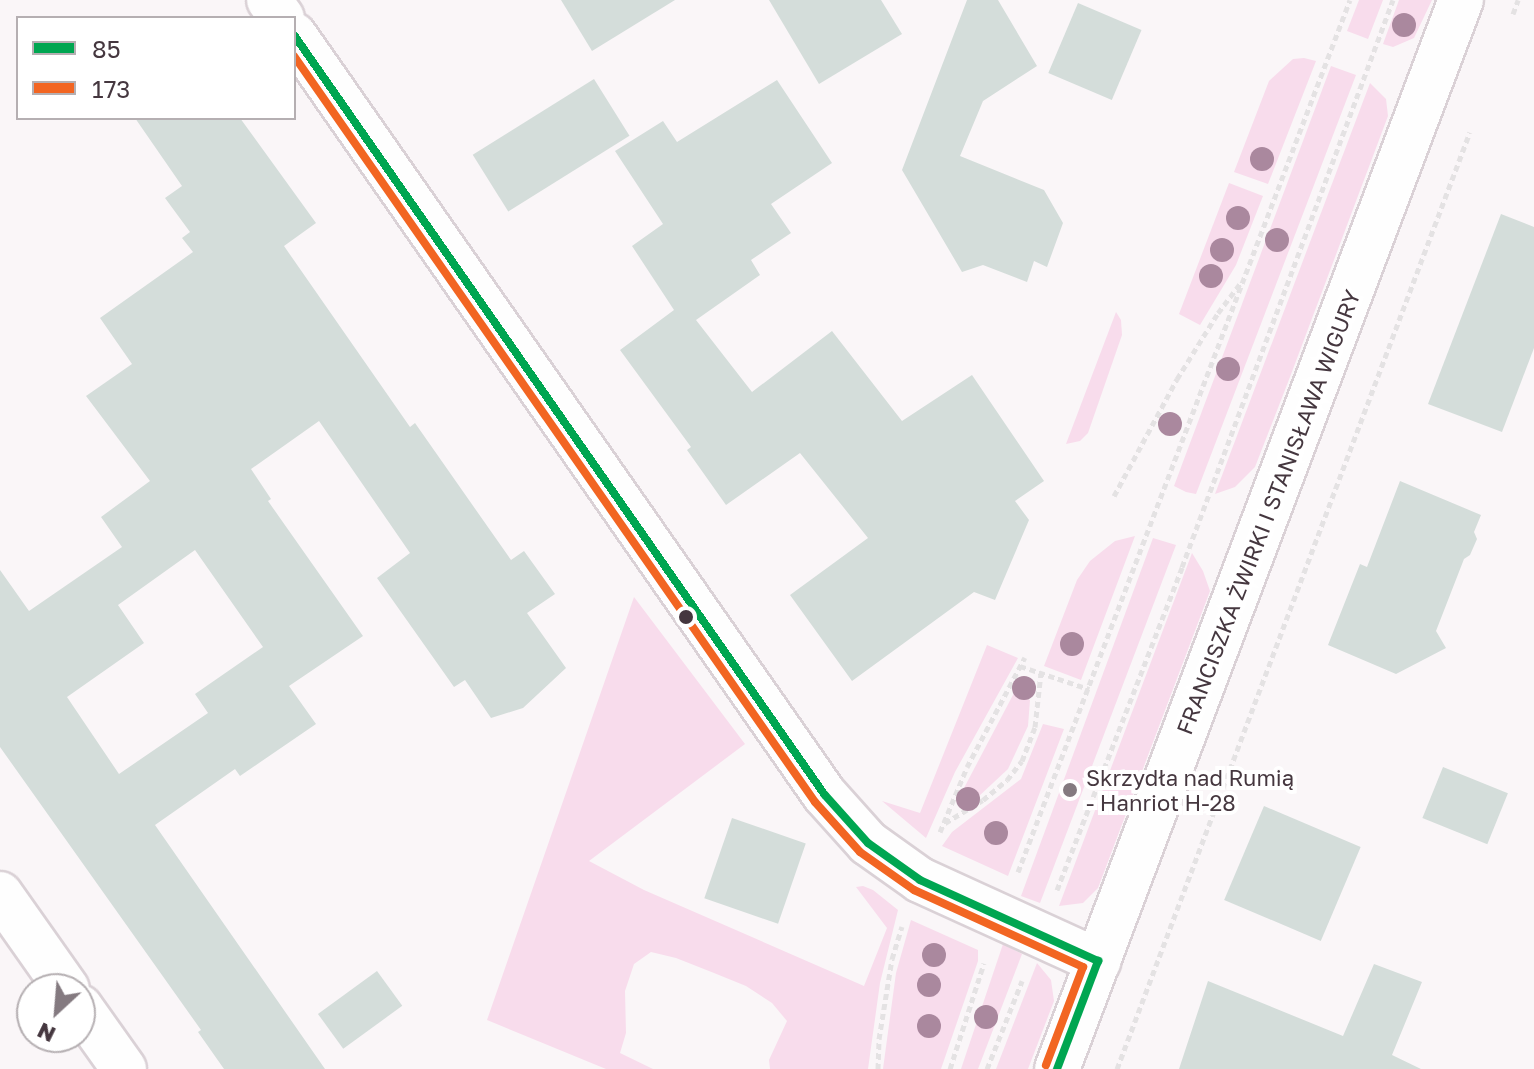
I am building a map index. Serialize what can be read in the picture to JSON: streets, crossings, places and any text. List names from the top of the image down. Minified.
{"streets":{"street":["FRANCISZKA ŻWIRKI I STANISŁAWA WIGURY"]},"places":["Skrzydła nad Rumią - Hanriot H-28"],"lines":["transit line 85","transit line 173"],"legend":["85","173"],"north":"bottom left"}
